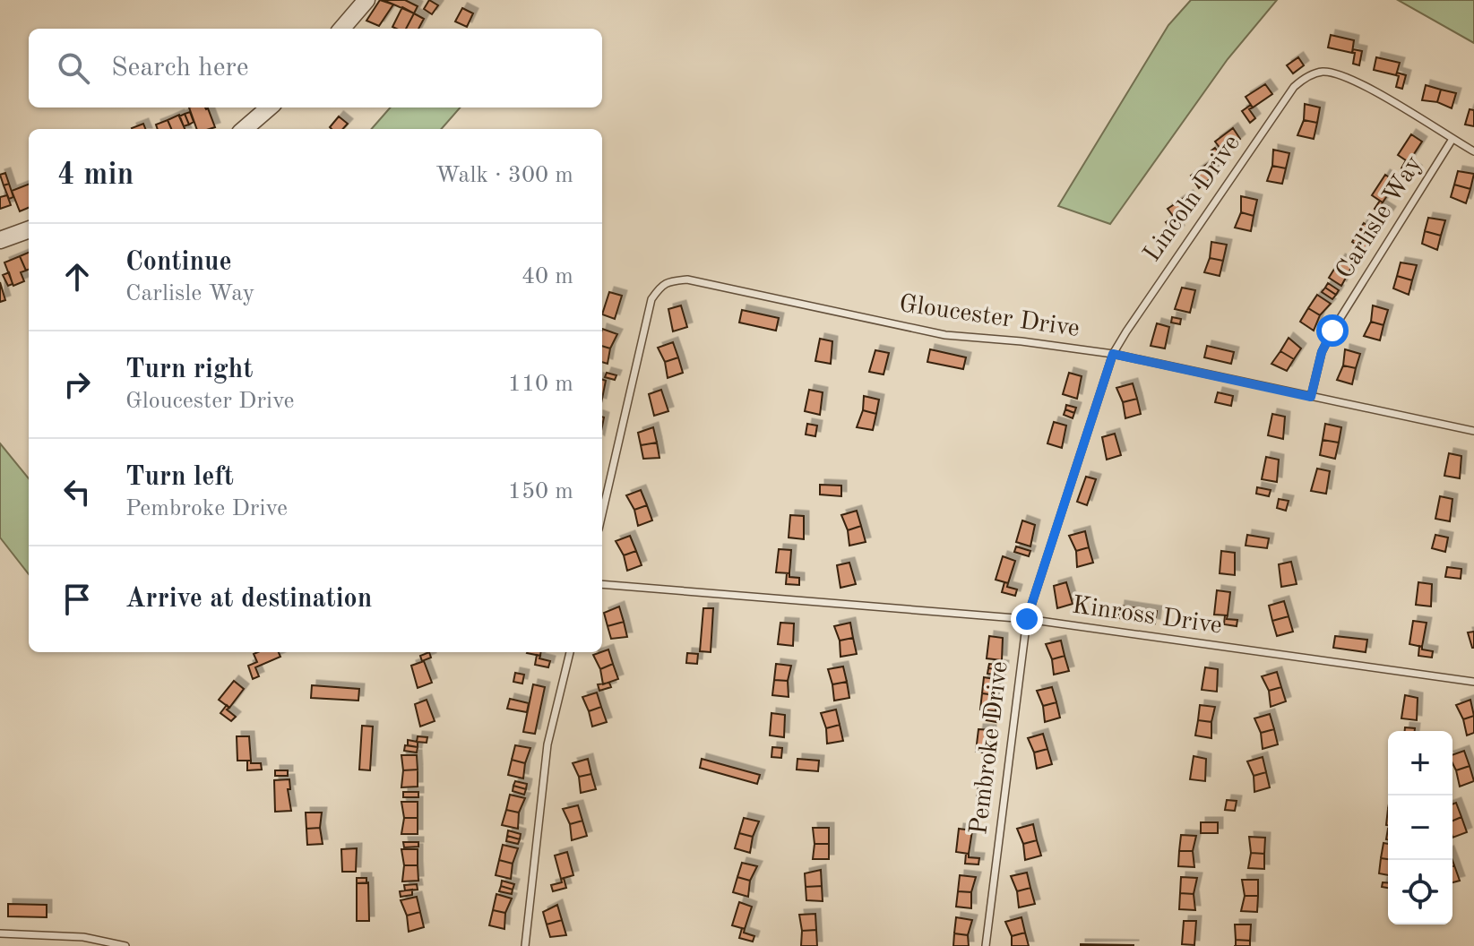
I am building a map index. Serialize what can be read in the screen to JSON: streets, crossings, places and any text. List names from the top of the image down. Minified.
{"streets":{"lane":["Lincoln Drive","Carlisle Way","Gloucester Drive","Kinross Drive","Pembroke Drive"]},"crossings":[["Lincoln Drive","Carlisle Way"],["Lincoln Drive","Gloucester Drive"],["Lincoln Drive","Pembroke Drive"],["Carlisle Way","Gloucester Drive"],["Gloucester Drive","Pembroke Drive"],["Kinross Drive","Pembroke Drive"]],"page":{"search":"Search here","heading":["4 min","Walk · 300 m"],"list":[["Continue","Carlisle Way","40 m"],["Turn right","Gloucester Drive","110 m"],["Turn left","Pembroke Drive","150 m"],"Arrive at destination"],"map_buttons":["+","−"]}}
